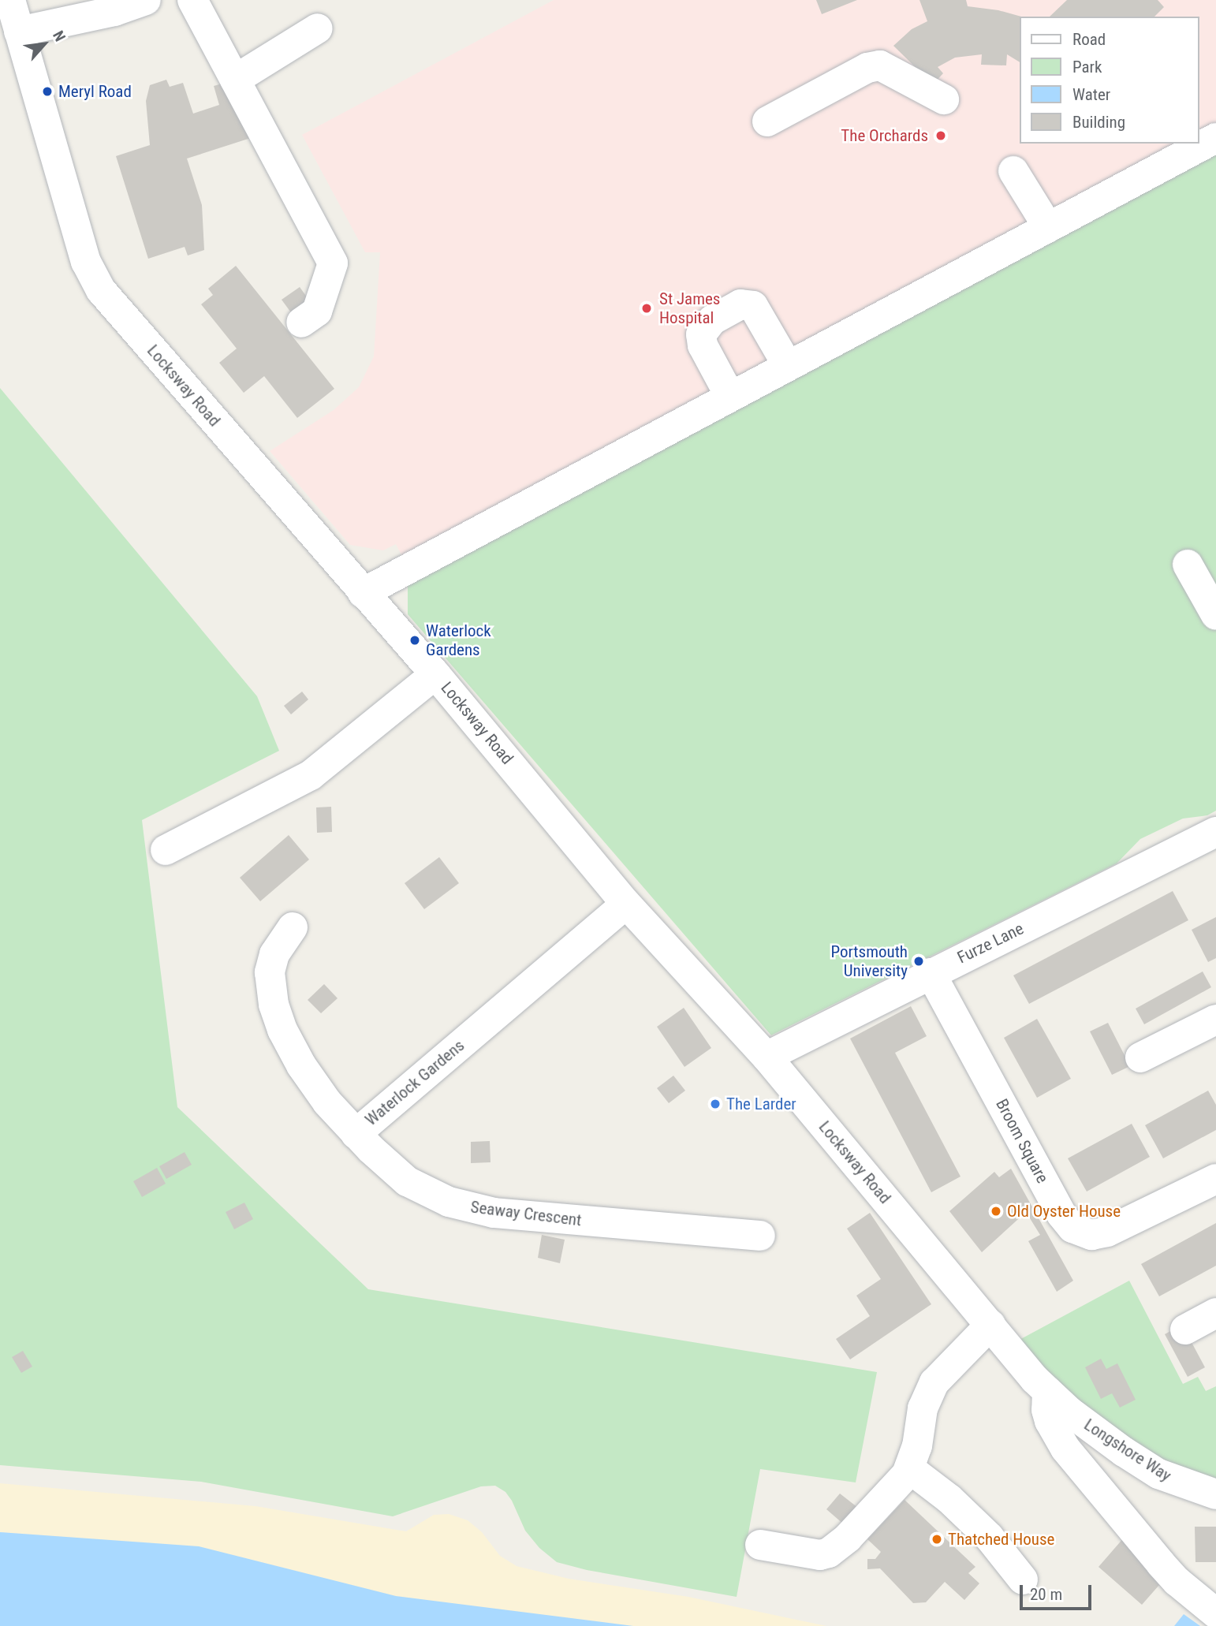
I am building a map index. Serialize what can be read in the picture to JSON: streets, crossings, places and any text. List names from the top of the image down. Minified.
{"streets":{"street":["Locksway Road","Furze Lane","Waterlock Gardens","Broom Square","Seaway Crescent","Longshore Way"]},"crossings":[["Locksway Road","Furze Lane"],["Locksway Road","Waterlock Gardens"],["Locksway Road","Longshore Way"],["Furze Lane","Broom Square"],["Waterlock Gardens","Seaway Crescent"]],"places":["Meryl Road","The Orchards","St James Hospital","Waterlock Gardens","Portsmouth University","The Larder","Old Oyster House","Thatched House"],"legend":["Road","Park","Water","Building"],"scale_bar":"20 m","north":"top right"}
